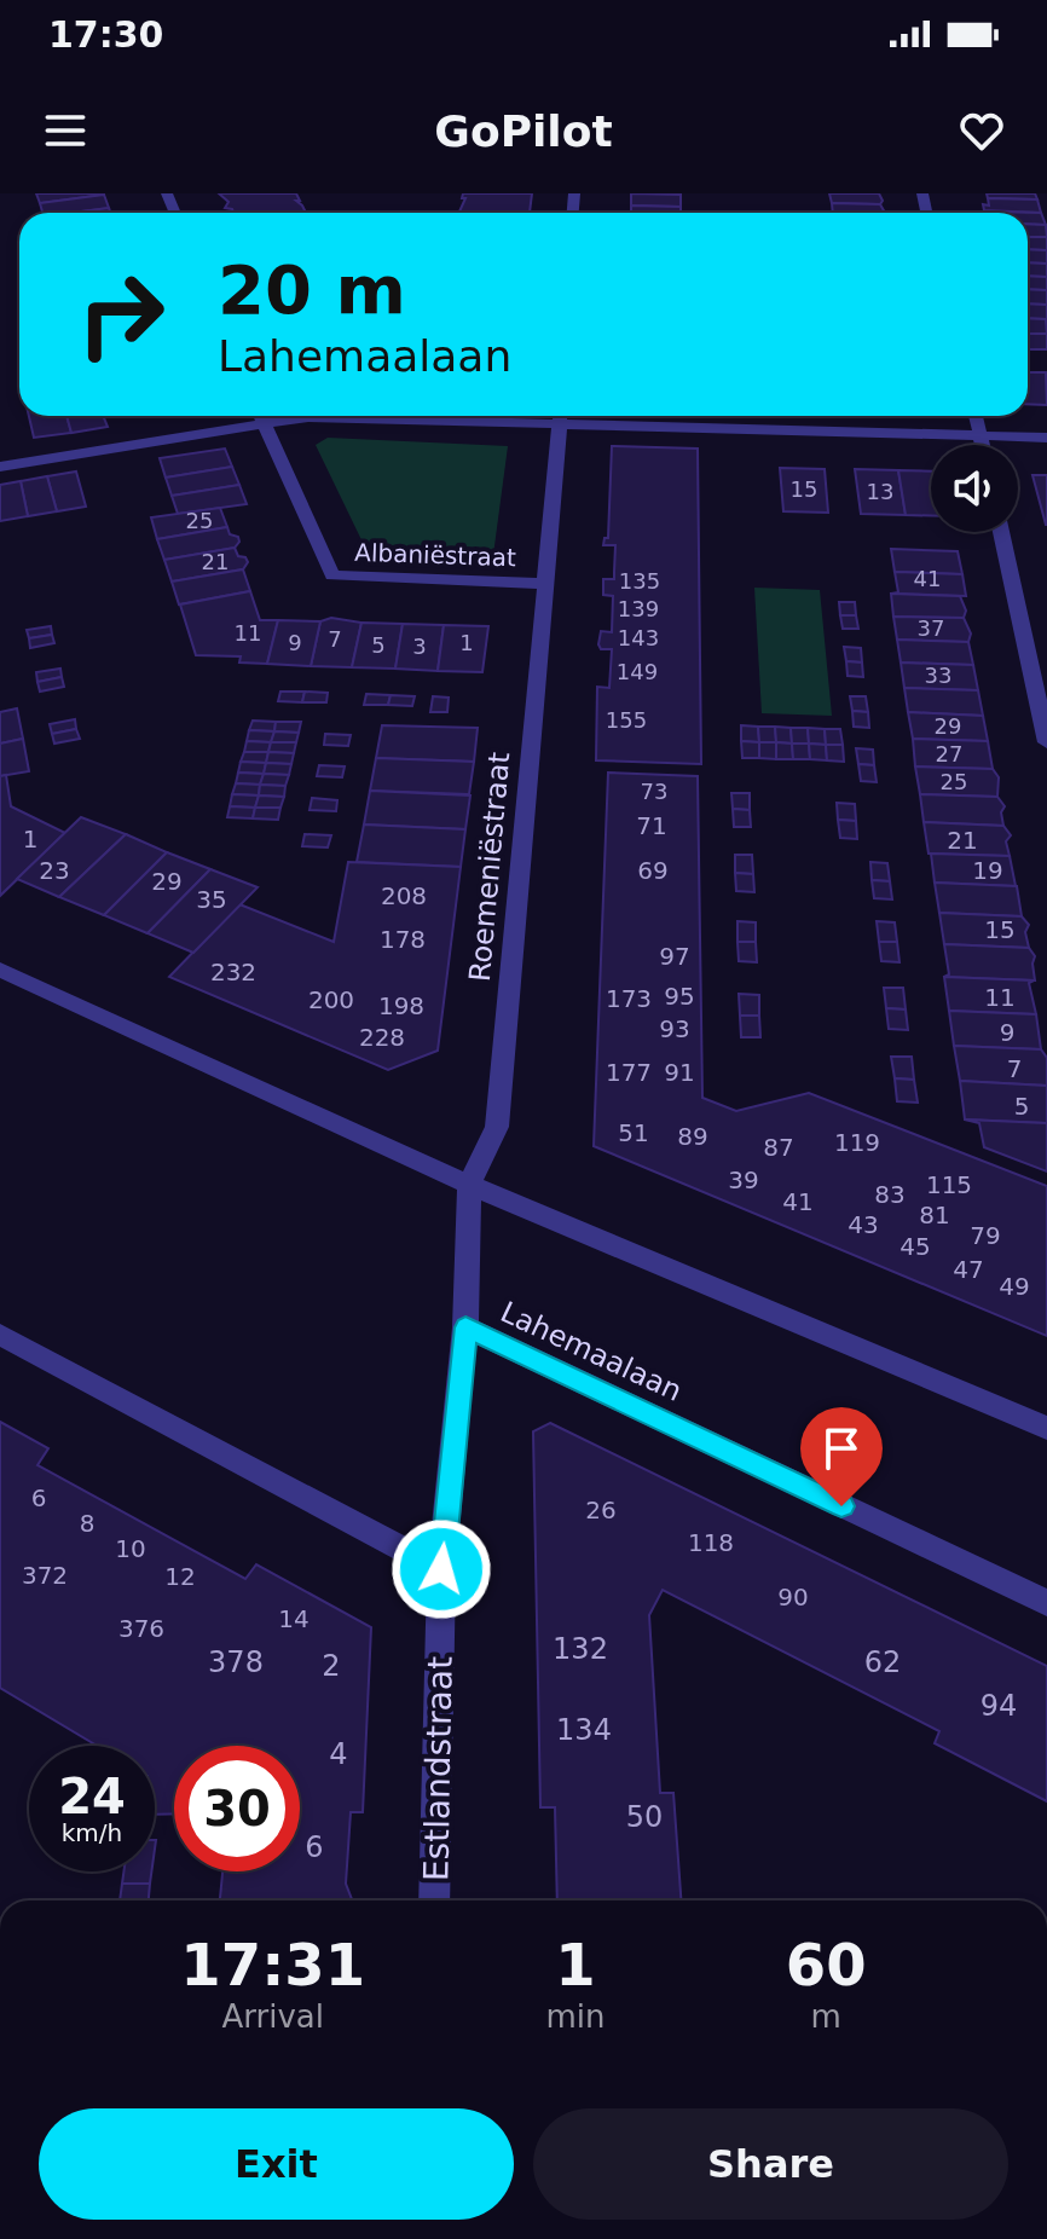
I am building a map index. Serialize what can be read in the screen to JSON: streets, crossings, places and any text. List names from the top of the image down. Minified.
{"streets":{"street":["Albaniëstraat","Roemeniëstraat","Lahemaalaan","Estlandstraat"]},"crossings":[["Albaniëstraat","Roemeniëstraat"],["Roemeniëstraat","Lahemaalaan"],["Lahemaalaan","Estlandstraat"]],"house_numbers":["15","13","25","21","41","135","139","37","11","143","7","9","1","5","3","149","33","155","29","27","25","73","71","1","21","23","69","19","29","208","35","15","178","97","232","95","11","173","200","198","93","9","228","7","177","91","5","51","89","119","87","39","115","83","41","81","43","79","45","47","49","6","26","8","118","10","372","12","90","14","376","132","378","62","2","94","134","4","50","6"],"page":{"status":"17:30","header":"GoPilot","turn":["20 m","Lahemaalaan"],"speed":"24 km/h","limit":"30","eta":["17:31","Arrival","1","min","60","m"],"buttons":["Exit","Share"]}}
